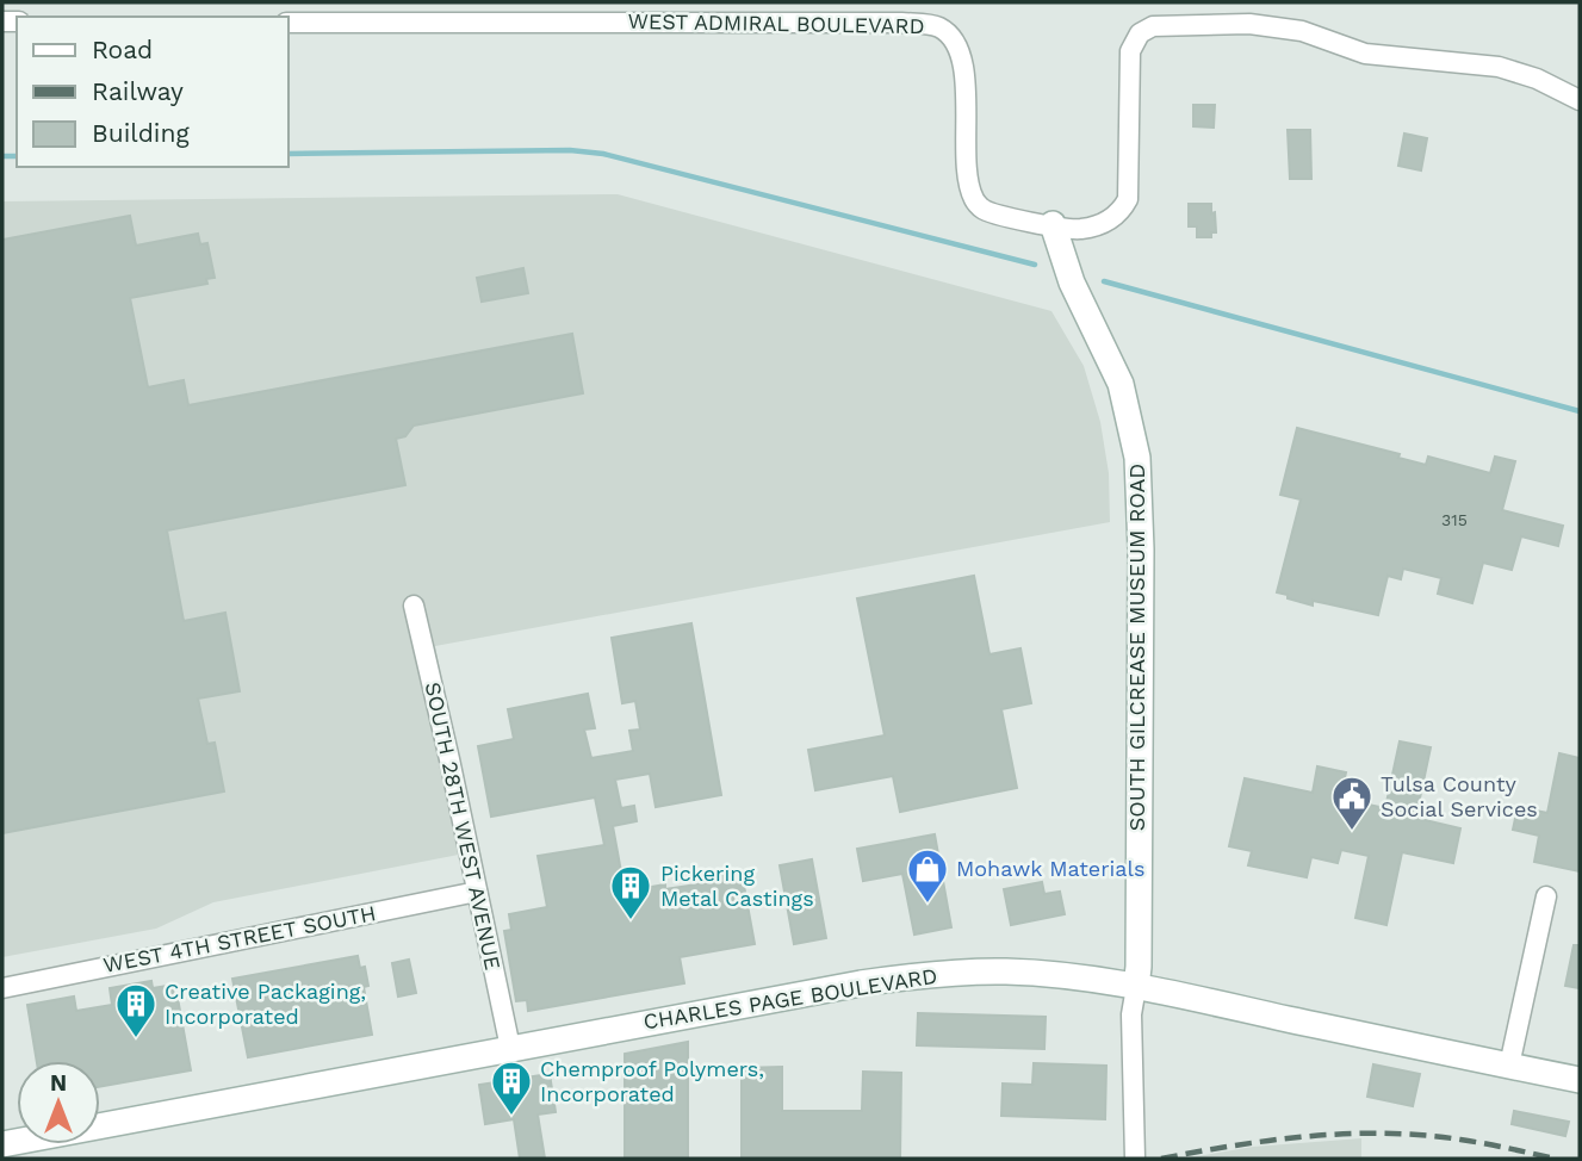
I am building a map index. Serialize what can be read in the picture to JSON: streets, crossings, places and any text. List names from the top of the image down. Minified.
{"streets":{"main road":["SOUTH GILCREASE MUSEUM ROAD","CHARLES PAGE BOULEVARD"],"street":["WEST ADMIRAL BOULEVARD","SOUTH 28TH WEST AVENUE","WEST 4TH STREET SOUTH"]},"crossings":[["WEST ADMIRAL BOULEVARD","SOUTH GILCREASE MUSEUM ROAD"],["SOUTH GILCREASE MUSEUM ROAD","CHARLES PAGE BOULEVARD"],["SOUTH 28TH WEST AVENUE","WEST 4TH STREET SOUTH"],["SOUTH 28TH WEST AVENUE","CHARLES PAGE BOULEVARD"]],"places":{"public building":["Tulsa County Social Services"],"shop":["Mohawk Materials"],"building":["Pickering Metal Castings","Creative Packaging, Incorporated","Chemproof Polymers, Incorporated"]},"house_numbers":["315"],"legend":["Road","Railway","Building"],"north":"top"}
